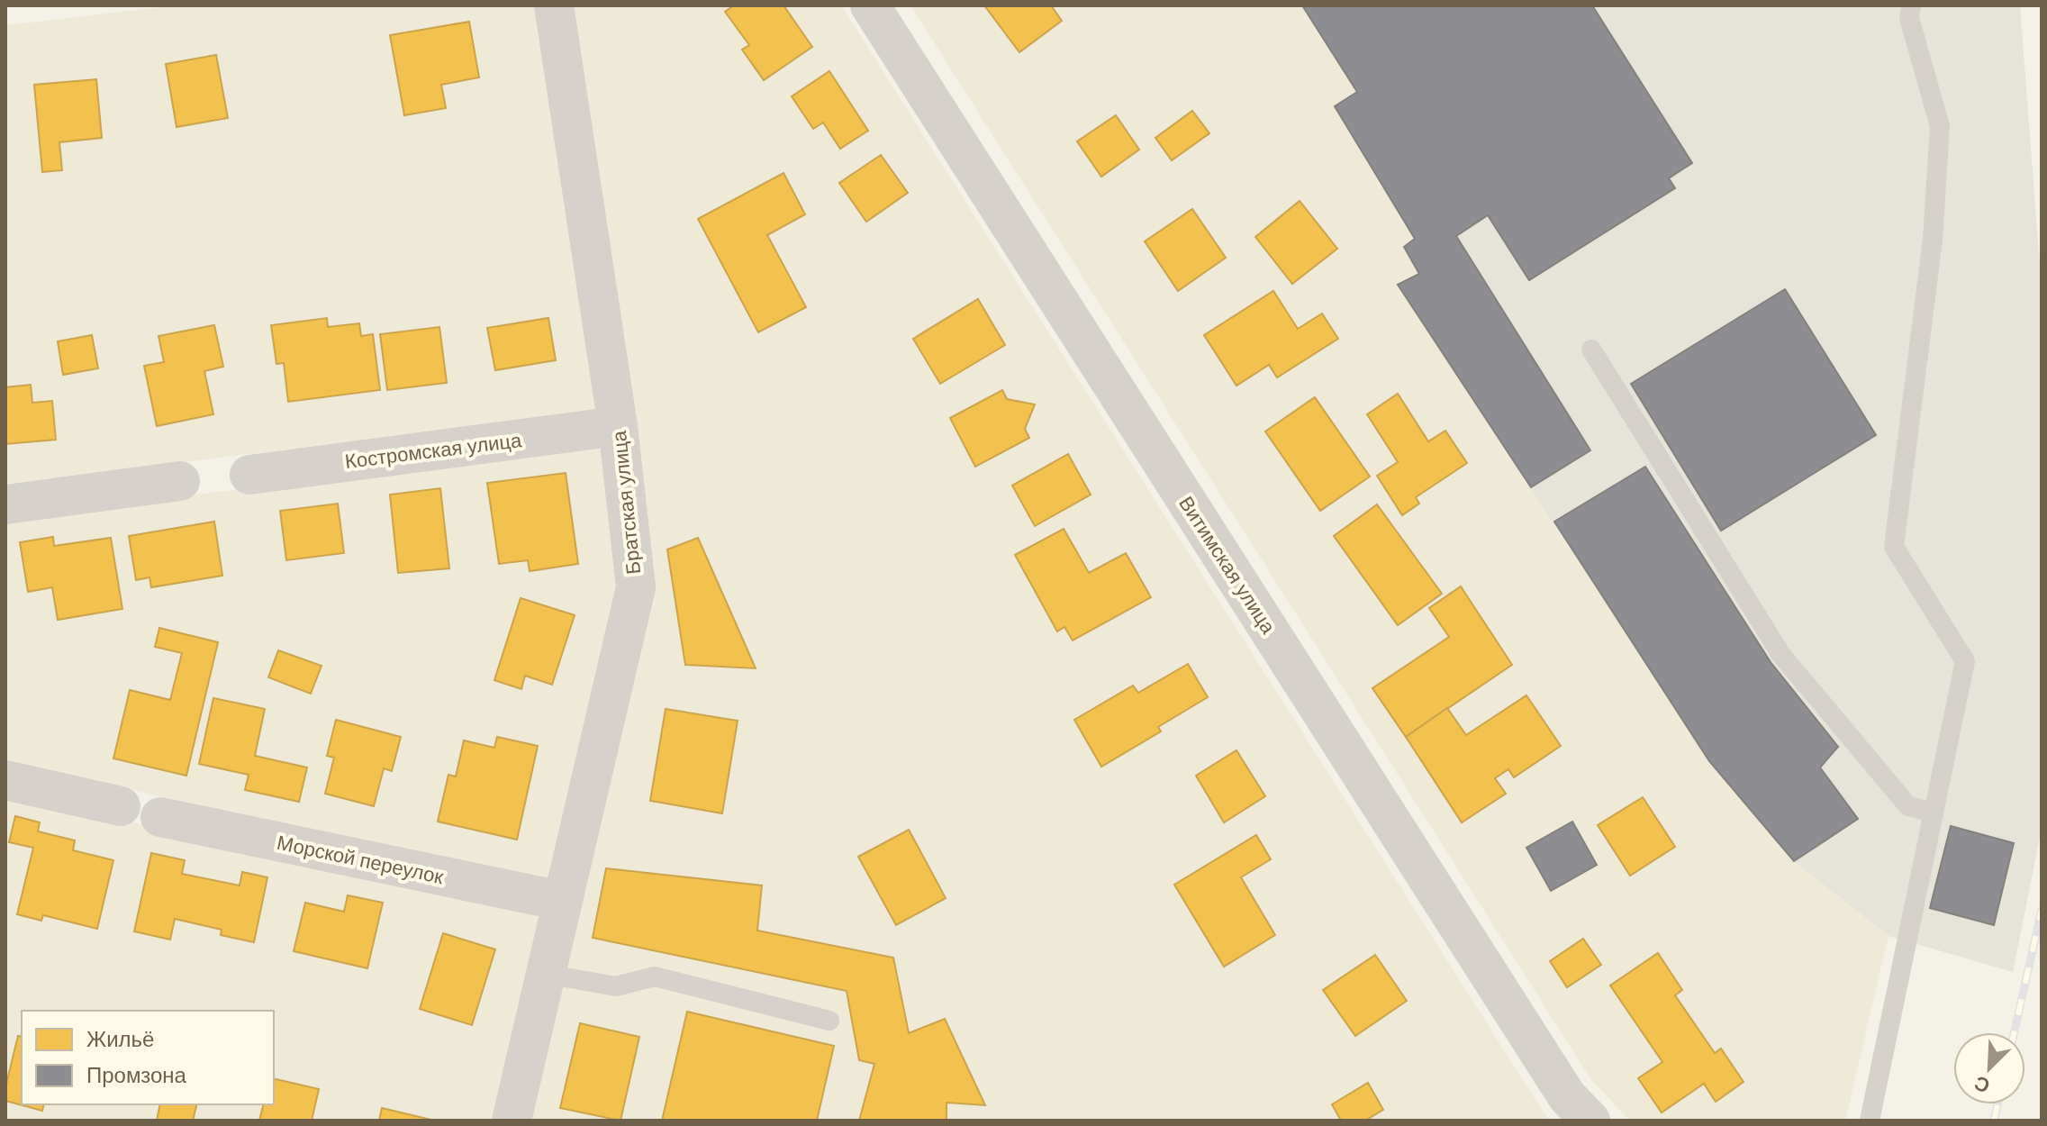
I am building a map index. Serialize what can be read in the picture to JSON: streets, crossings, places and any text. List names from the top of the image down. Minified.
{"streets":{"street":["Костромская улица","Братская улица","Витимская улица","Морской переулок"]},"crossings":[["Костромская улица","Братская улица"],["Братская улица","Морской переулок"]],"legend":["Жильё","Промзона"],"north":"bottom left"}
